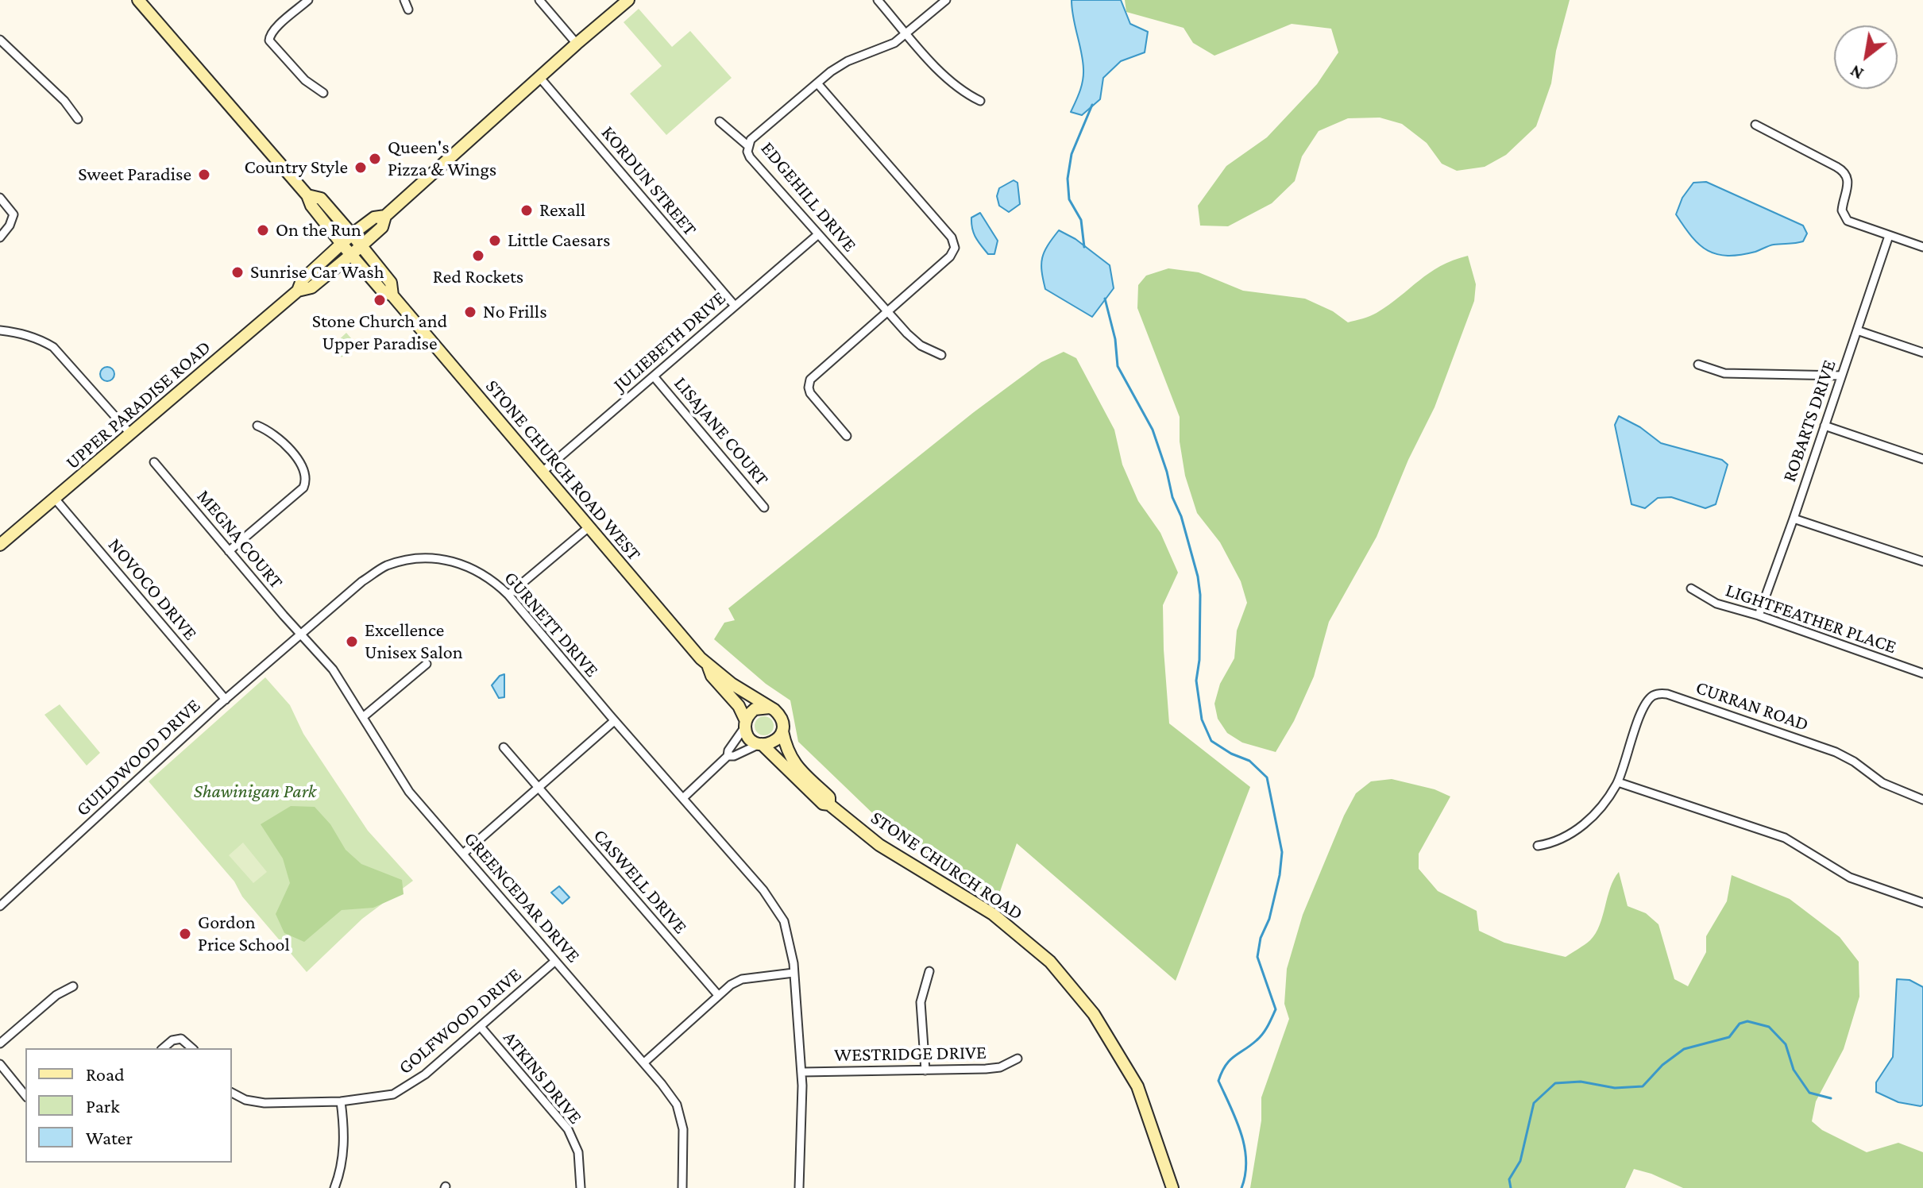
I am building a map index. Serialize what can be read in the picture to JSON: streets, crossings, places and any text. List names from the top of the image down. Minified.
{"streets":{"main road":["UPPER PARADISE ROAD","STONE CHURCH ROAD WEST","STONE CHURCH ROAD"],"street":["KORDUN STREET","EDGEHILL DRIVE","JULIEBETH DRIVE","ROBARTS DRIVE","LISAJANE COURT","MEGNA COURT","NOVOCO DRIVE","LIGHTFEATHER PLACE","GURNETT DRIVE","CURRAN ROAD","GUILDWOOD DRIVE","CASWELL DRIVE","GREENCEDAR DRIVE","GOLFWOOD DRIVE","WESTRIDGE DRIVE","ATKINS DRIVE"]},"crossings":[["KORDUN STREET","JULIEBETH DRIVE"],["KORDUN STREET","UPPER PARADISE ROAD"],["EDGEHILL DRIVE","JULIEBETH DRIVE"],["JULIEBETH DRIVE","LISAJANE COURT"],["JULIEBETH DRIVE","STONE CHURCH ROAD WEST"],["UPPER PARADISE ROAD","STONE CHURCH ROAD WEST"],["UPPER PARADISE ROAD","NOVOCO DRIVE"],["ROBARTS DRIVE","LIGHTFEATHER PLACE"],["MEGNA COURT","GURNETT DRIVE"],["MEGNA COURT","GUILDWOOD DRIVE"],["MEGNA COURT","GREENCEDAR DRIVE"],["NOVOCO DRIVE","GUILDWOOD DRIVE"],["GURNETT DRIVE","GUILDWOOD DRIVE"],["GURNETT DRIVE","GREENCEDAR DRIVE"],["GURNETT DRIVE","WESTRIDGE DRIVE"],["GUILDWOOD DRIVE","GREENCEDAR DRIVE"],["GREENCEDAR DRIVE","GOLFWOOD DRIVE"],["GOLFWOOD DRIVE","ATKINS DRIVE"]],"parks":["Shawinigan Park"],"places":["Queen's Pizza & Wings","Country Style","Sweet Paradise","Rexall","On the Run","Little Caesars","Red Rockets","Sunrise Car Wash","Stone Church and Upper Paradise","No Frills","Excellence Unisex Salon","Gordon Price School"],"legend":["Road","Park","Water"],"north":"bottom left"}
